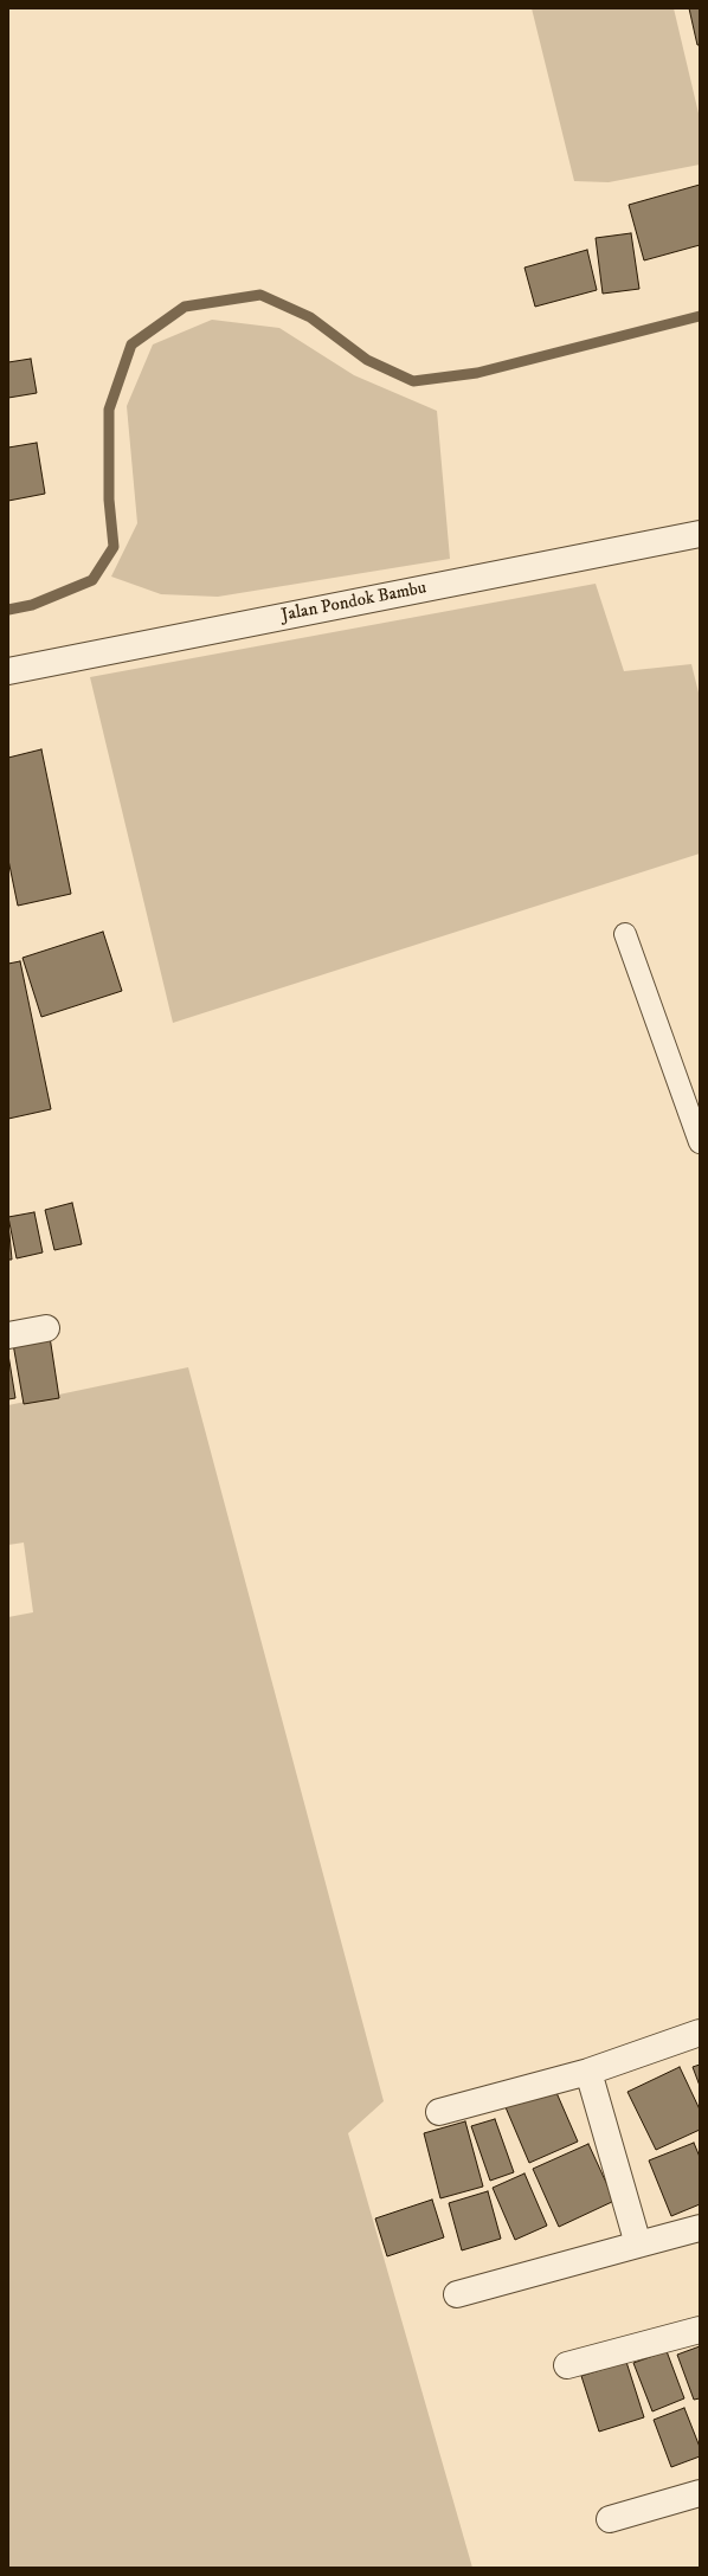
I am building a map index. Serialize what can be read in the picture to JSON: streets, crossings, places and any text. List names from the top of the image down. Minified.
{"streets":{"street":["Jalan Pondok Bambu"]}}
